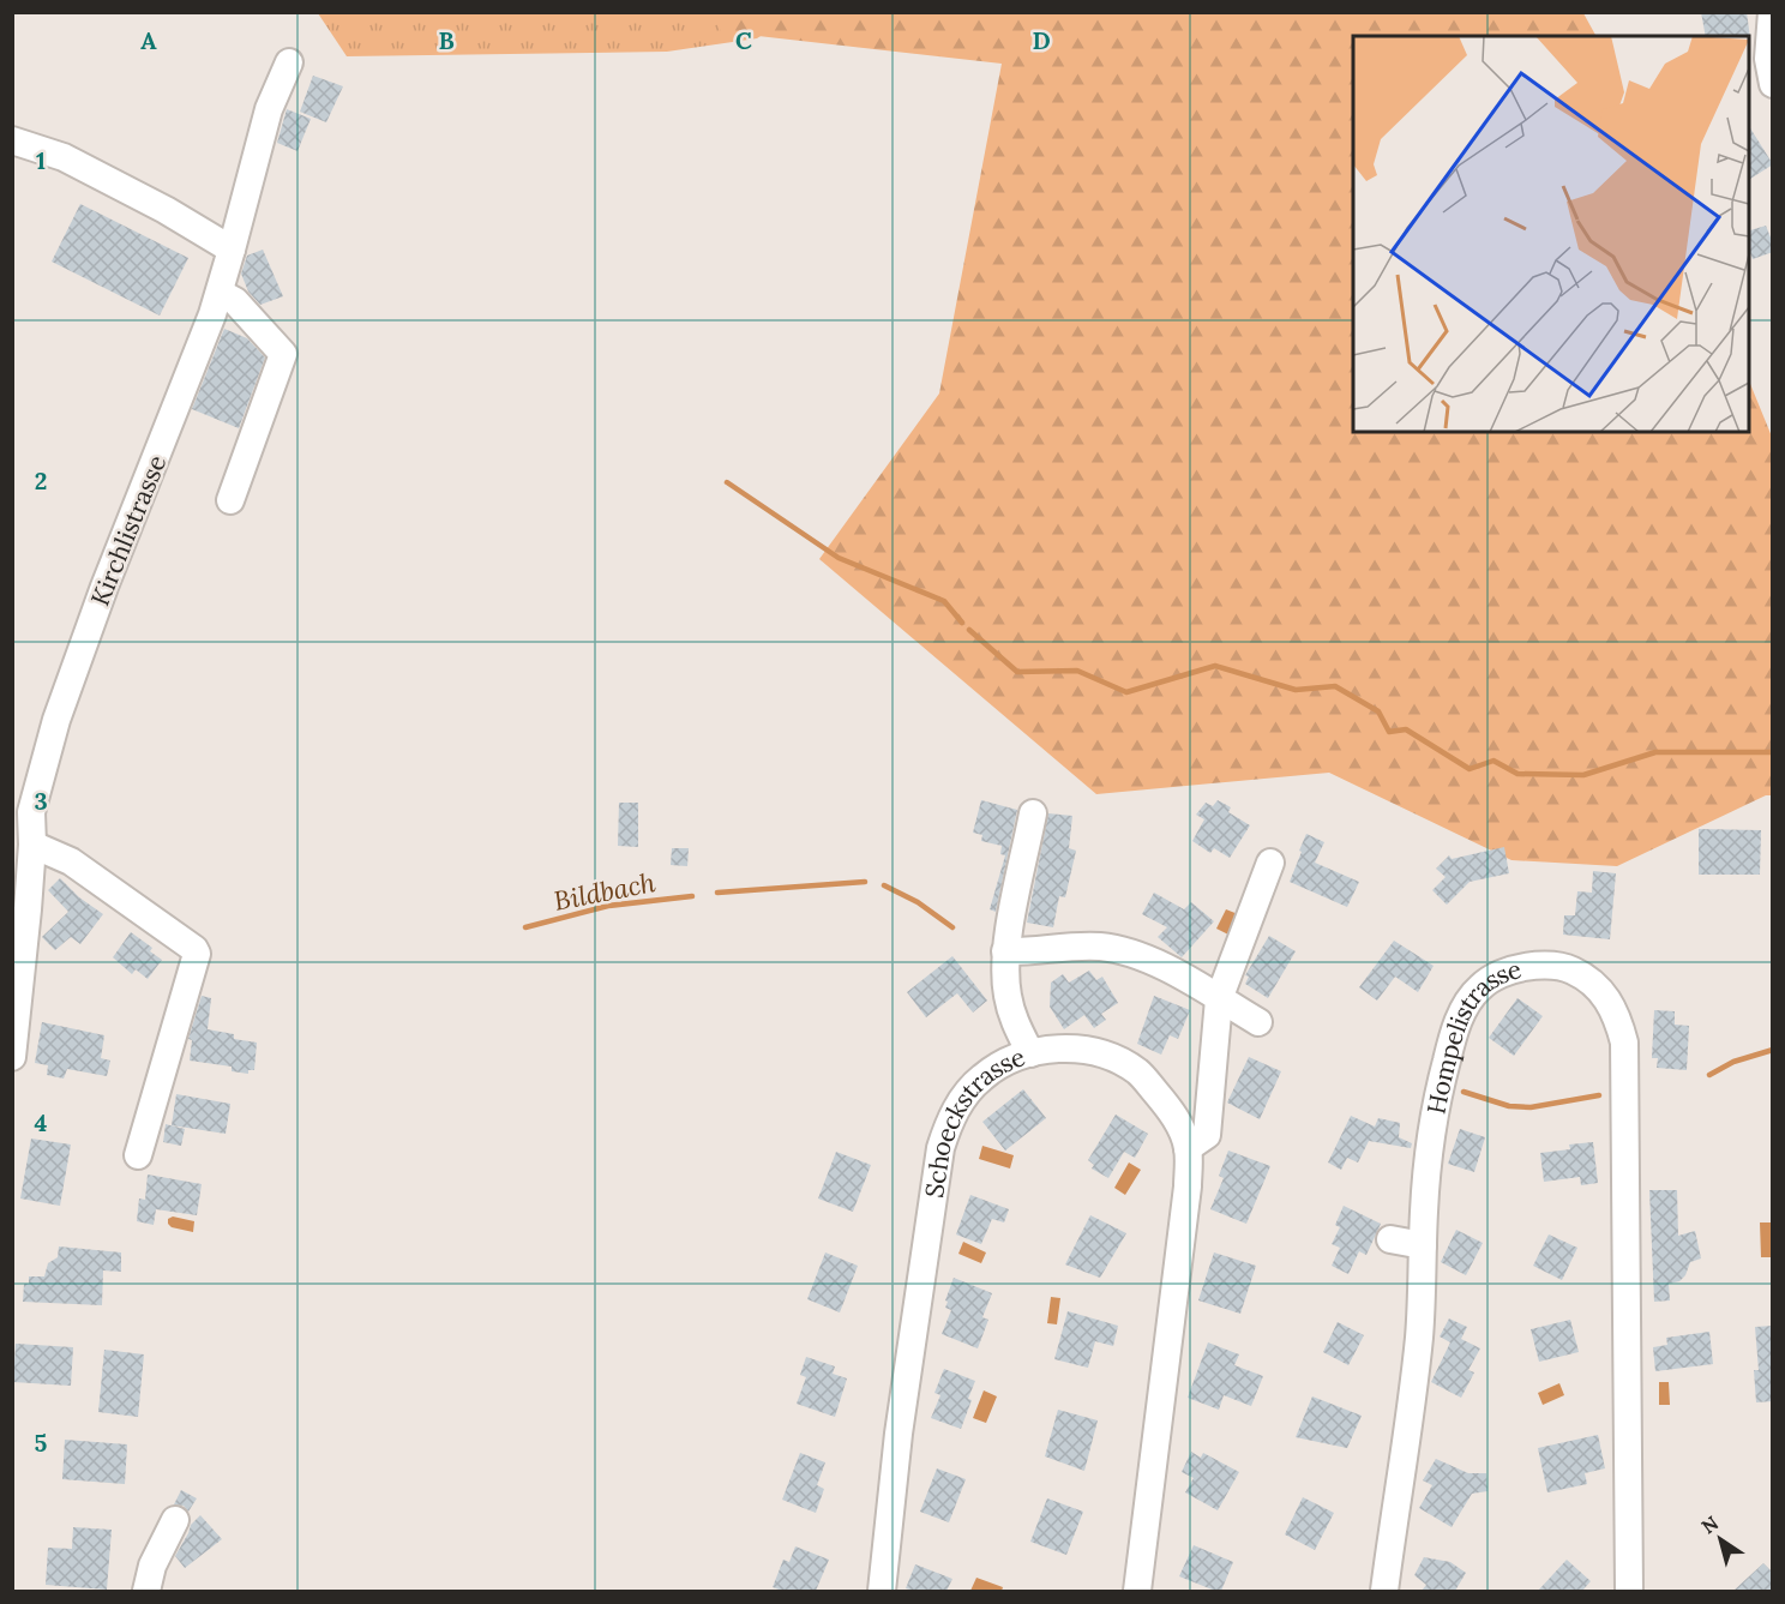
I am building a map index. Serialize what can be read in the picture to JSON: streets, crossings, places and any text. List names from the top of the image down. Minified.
{"streets":{"street":["Kirchlistrasse","Hompelistrasse","Schoeckstrasse"]},"water":["Bildbach"],"north":"top left","grid":{"columns":["A","B","C","D"],"rows":["1","2","3","4","5"]}}
